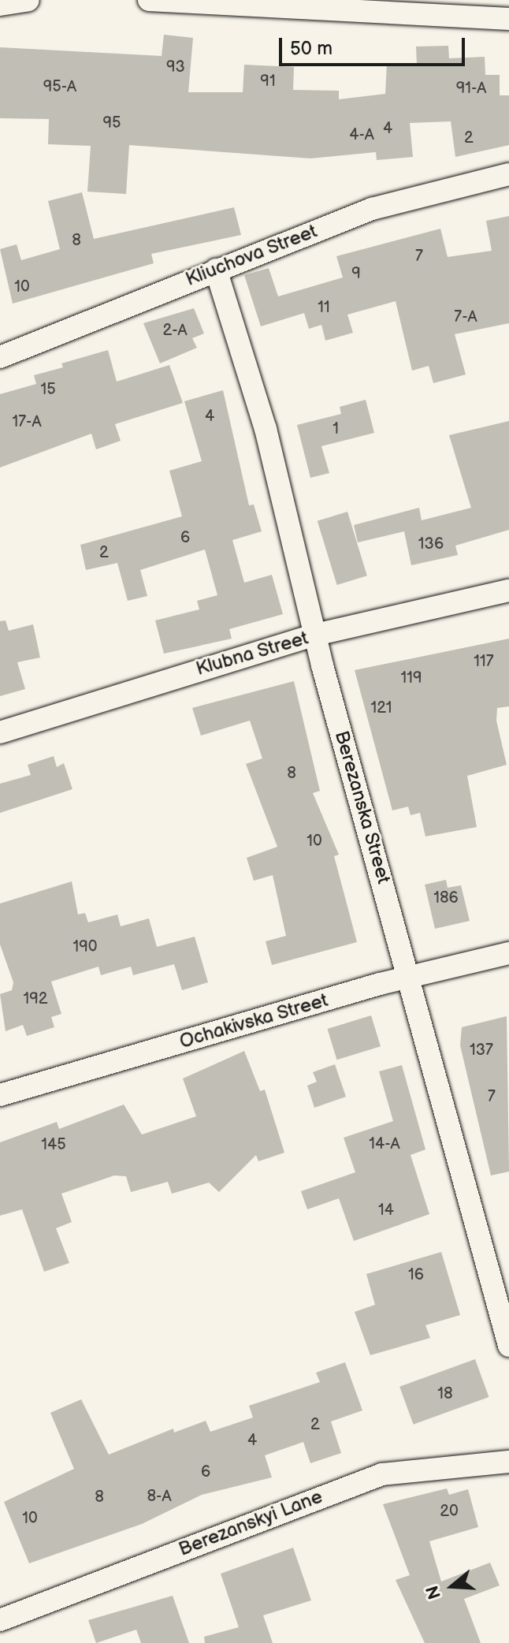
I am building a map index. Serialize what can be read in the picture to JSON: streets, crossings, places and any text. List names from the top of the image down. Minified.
{"streets":{"street":["Kliuchova Street","Klubna Street","Berezanska Street","Ochakivska Street","Berezanskyi Lane"]},"crossings":[["Kliuchova Street","Berezanska Street"],["Klubna Street","Berezanska Street"],["Berezanska Street","Ochakivska Street"]],"house_numbers":["93","91","95-А","91-А","95","4","4-А","2","8","7","9","10","11","7-А","2-А","15","4","17-А","1","6","136","2","117","119","121","8","10","186","190","192","137","7","14-А","145","14","16","18","2","4","6","8-А","8","20","10"],"scale_bar":"50 m","north":"left"}
